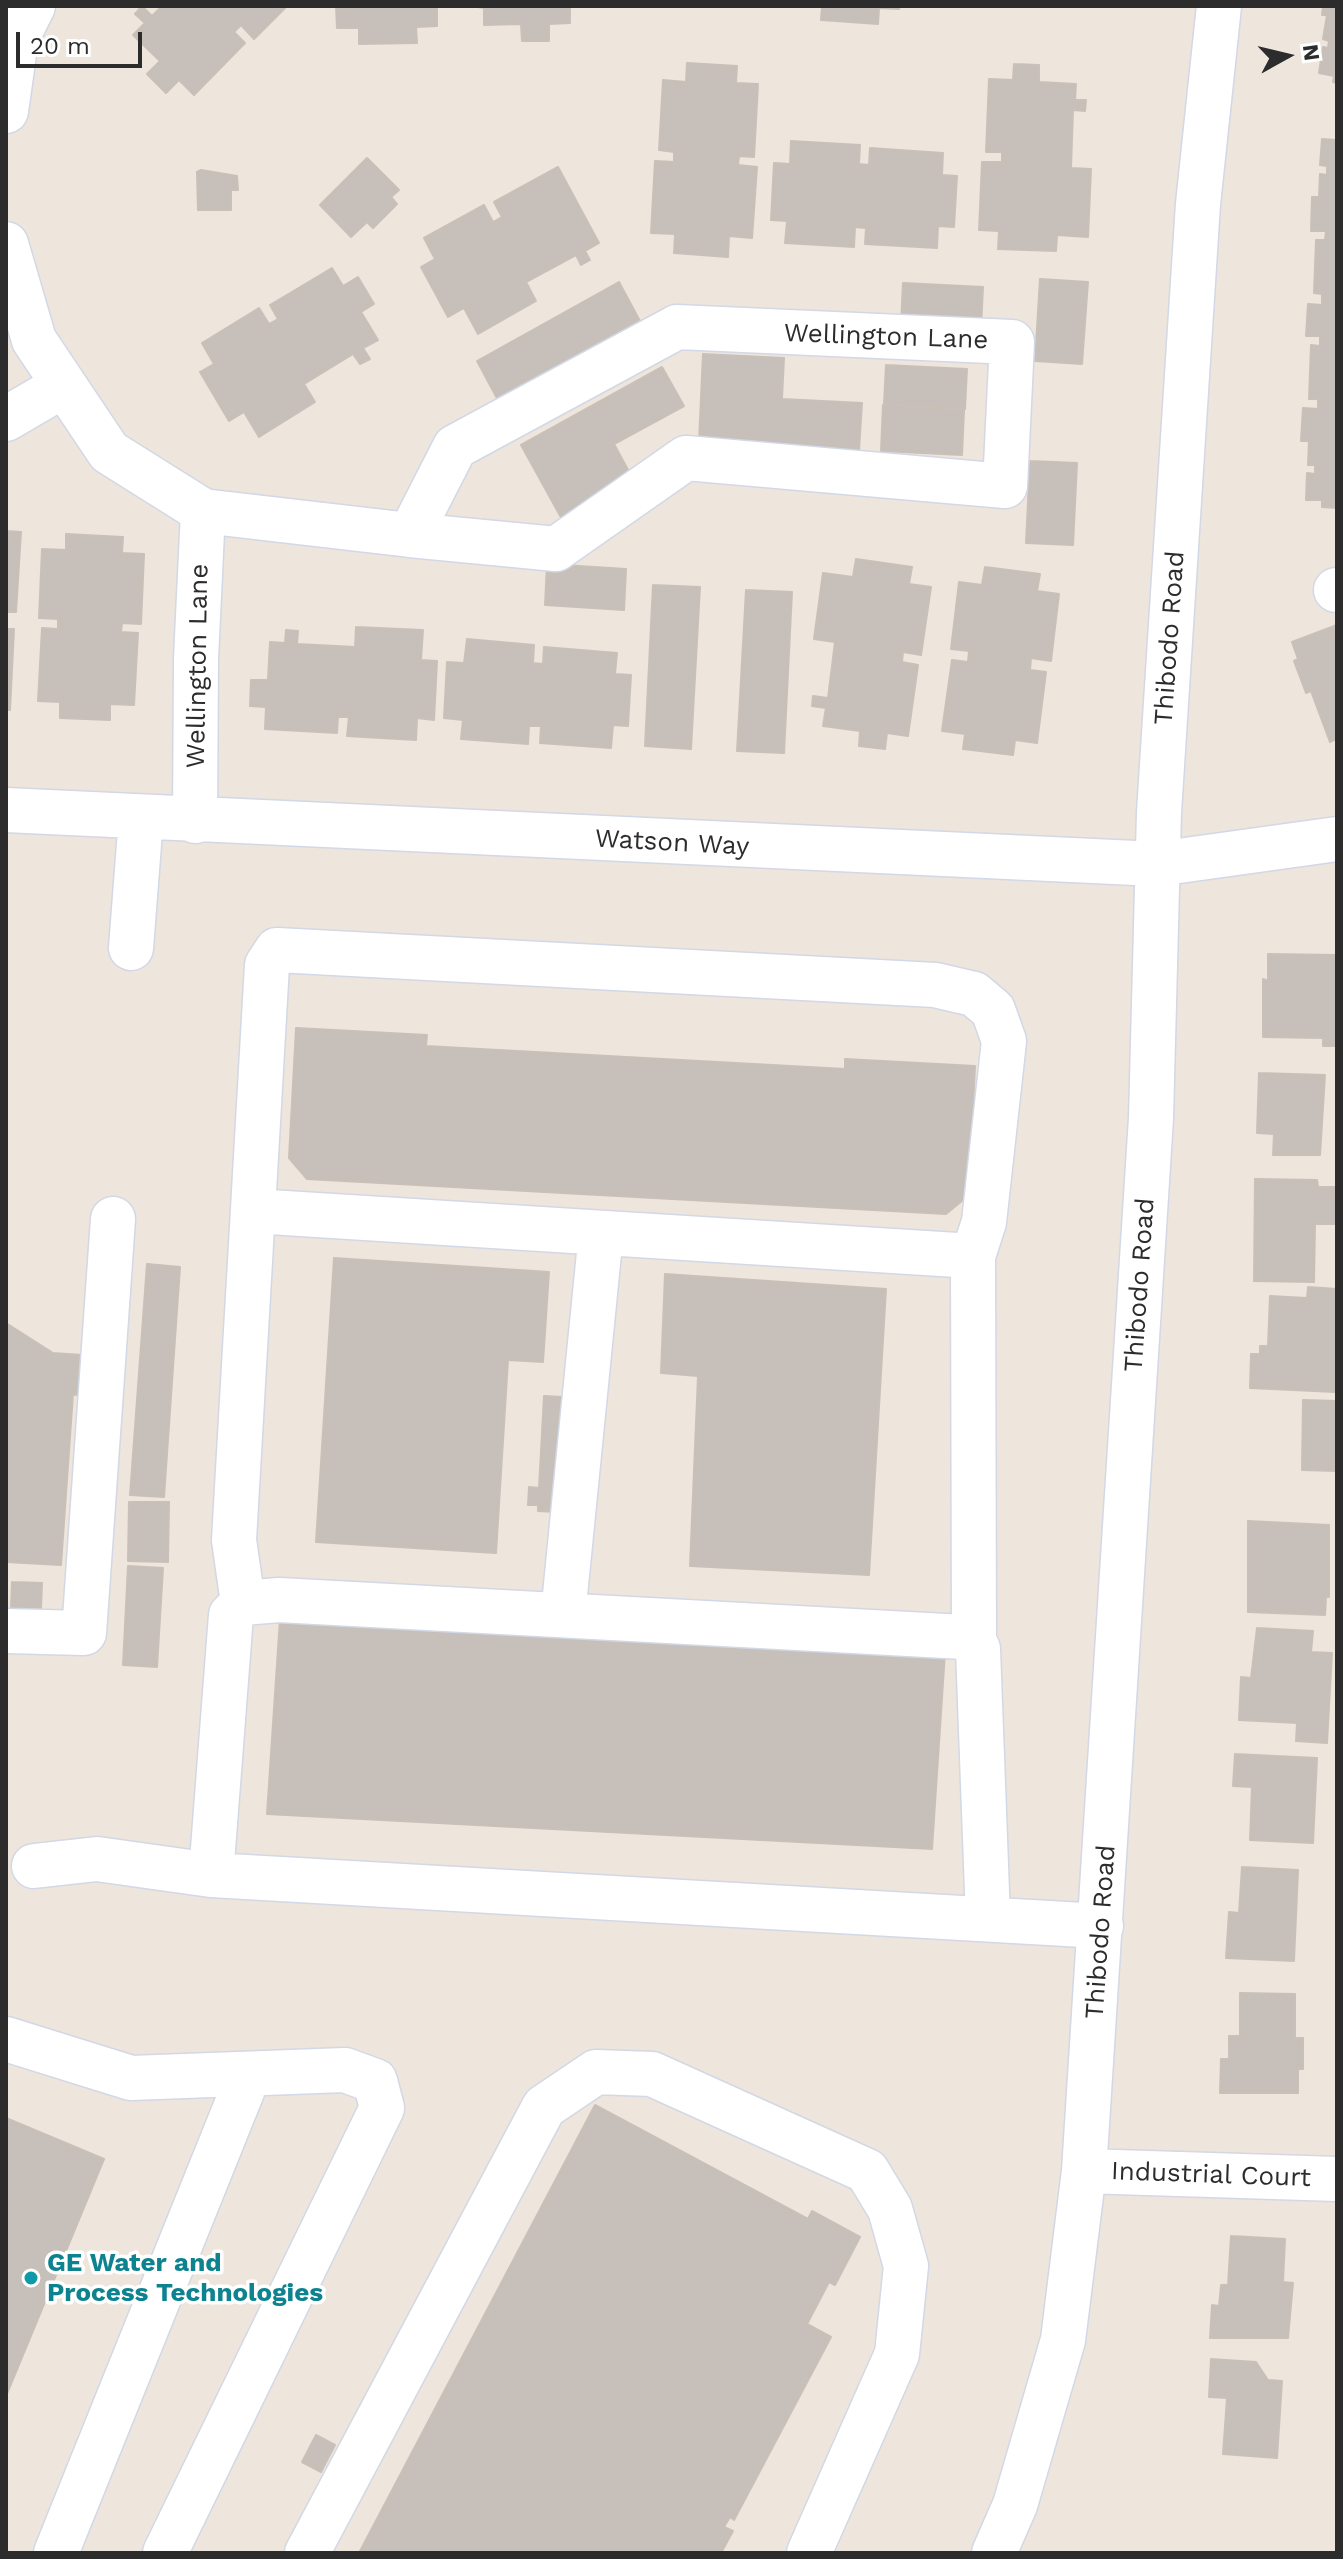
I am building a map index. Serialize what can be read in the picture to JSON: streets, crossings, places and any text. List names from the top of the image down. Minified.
{"streets":{"street":["Wellington Lane","Thibodo Road","Watson Way","Industrial Court"]},"crossings":[["Wellington Lane","Watson Way"],["Thibodo Road","Watson Way"],["Thibodo Road","Industrial Court"]],"places":["GE Water and Process Technologies"],"scale_bar":"20 m","north":"right"}
